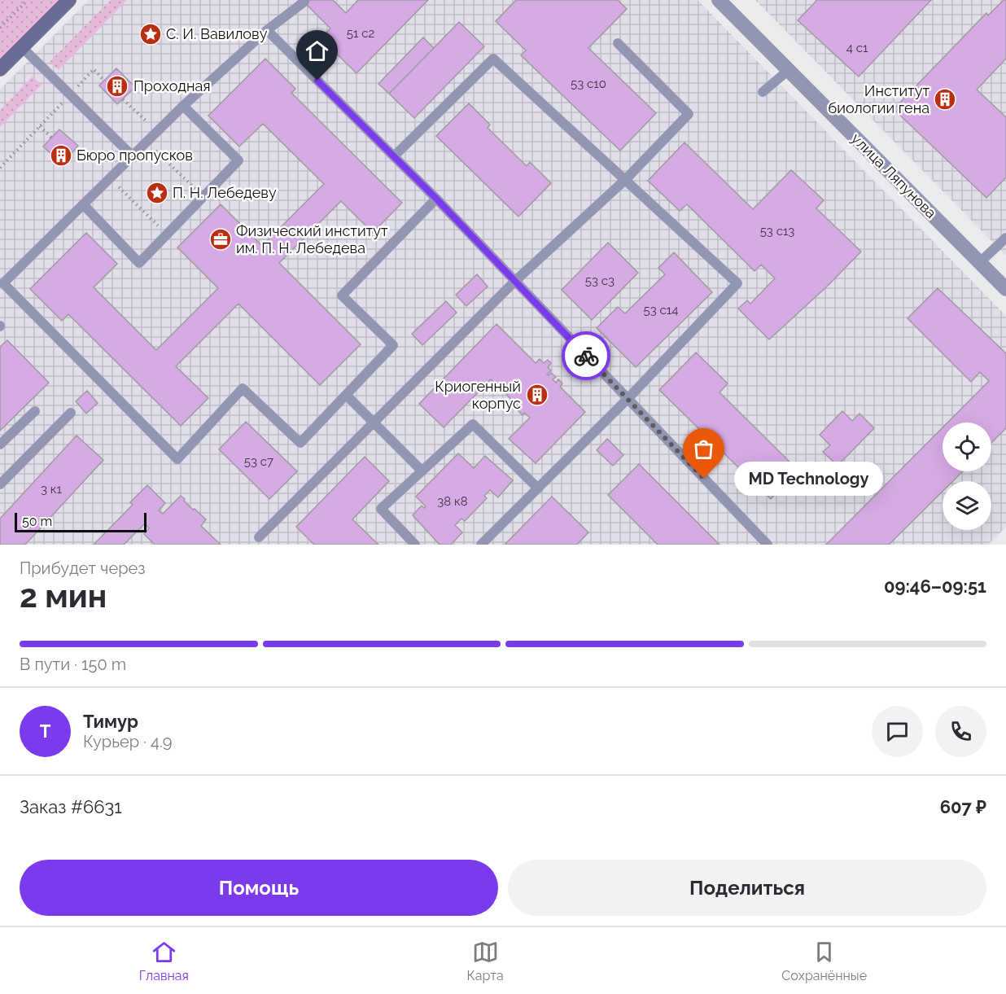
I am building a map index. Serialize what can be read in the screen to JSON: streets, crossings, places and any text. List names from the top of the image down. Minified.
{"streets":{"street":["улица Ляпунова"]},"places":{"place":["С. И. Вавилову","П. Н. Лебедеву"],"building":["Проходная","Институт биологии гена","Бюро пропусков","Криогенный корпус"],"office":["Физический институт им. П. Н. Лебедева"],"other":["MD Technology"]},"house_numbers":["51 с2","4 с1","53 с10","53 с13","53 с3","53 с14","53 с7","3 к1","38 к8"],"scale_bar":"50 m","page":{"bubble":"MD Technology","scale":"50 m","heading":["2 мин","Прибудет через","09:46–09:51"],"panel":["Тимур","Курьер · 4.9","Заказ #6631","607 ₽"],"bar":"В пути · 150 m","round":"Т","buttons":["Помощь","Поделиться"],"tabs":["Главная","Карта","Сохранённые"]}}
